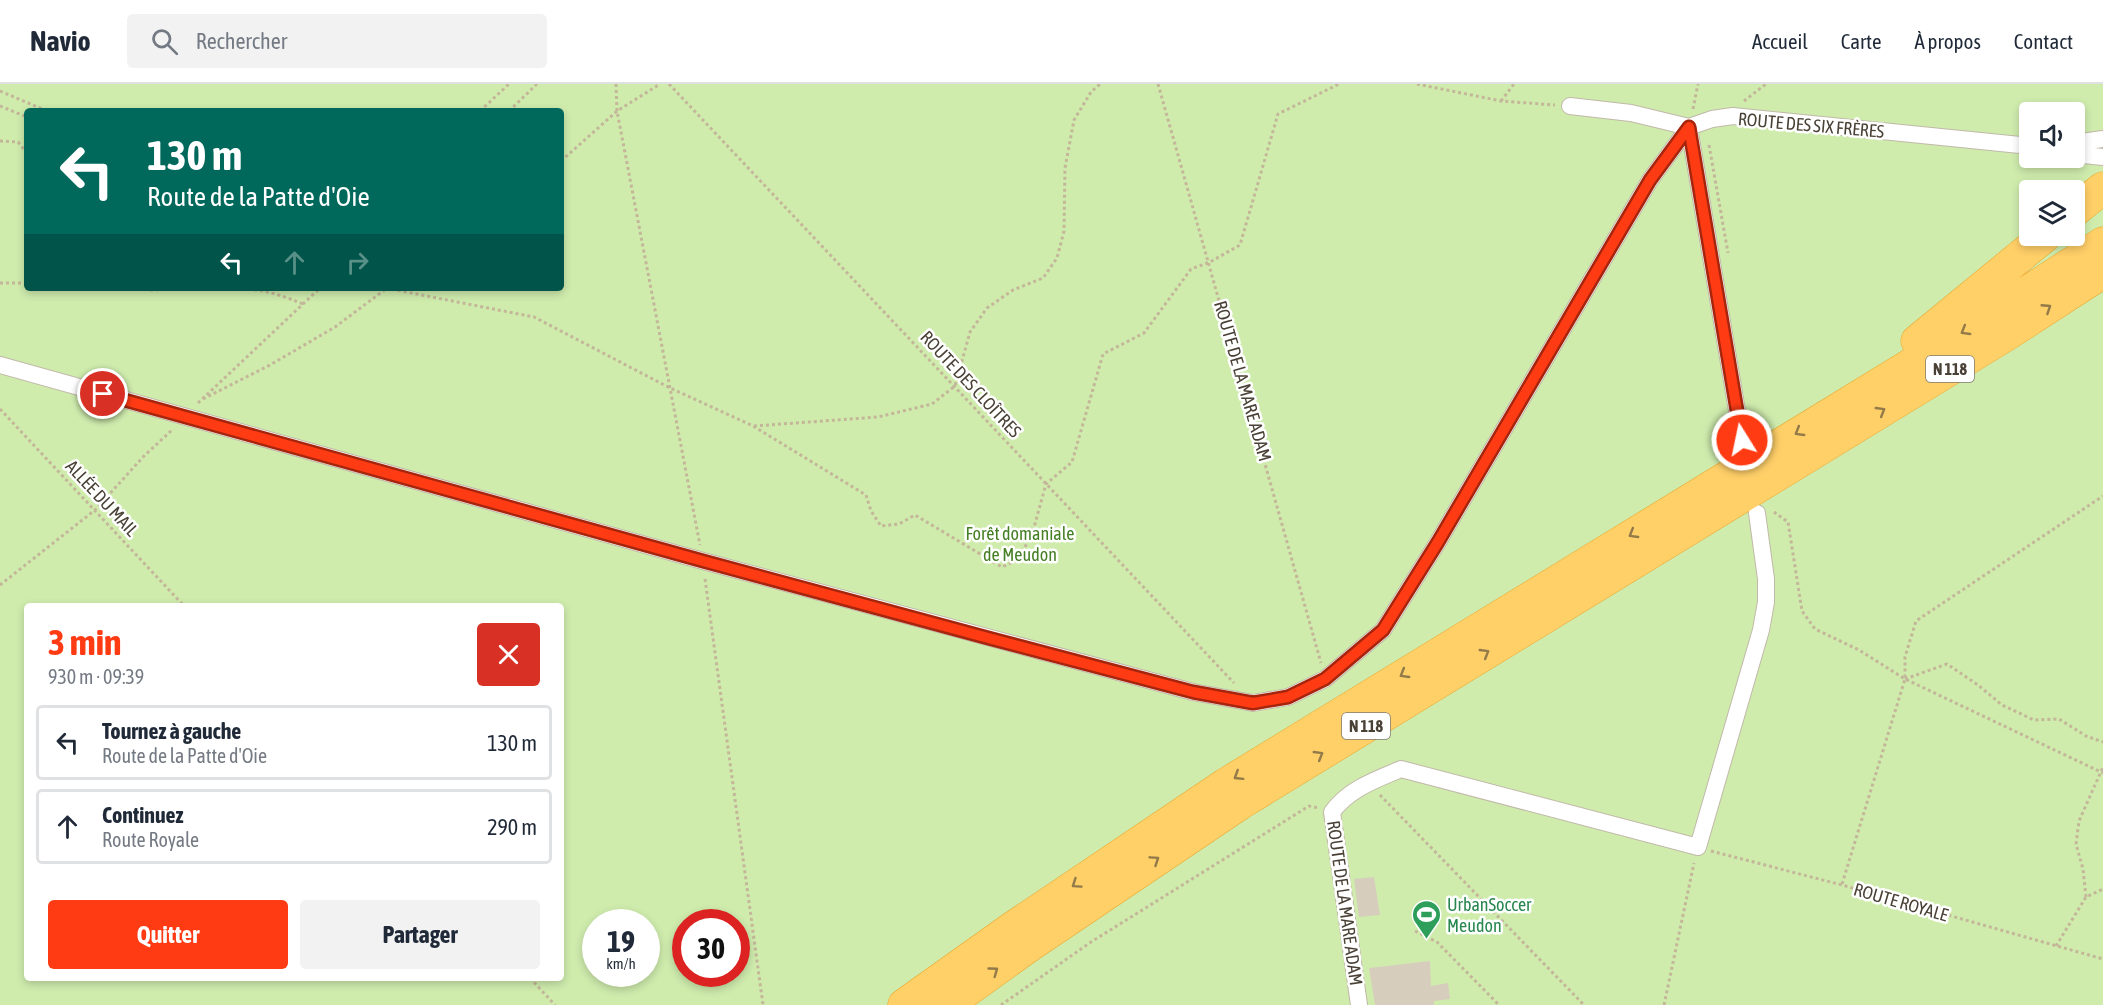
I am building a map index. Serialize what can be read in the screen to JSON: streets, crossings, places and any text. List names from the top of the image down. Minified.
{"streets":{"highway":["N 118"],"street":["ROUTE DES SIX FRÈRES","ROUTE DE LA MARE ADAM"],"path":["ROUTE DES CLOÎTRES","ALLÉE DU MAIL","ROUTE ROYALE"]},"crossings":[["ROUTE DE LA MARE ADAM","ROUTE ROYALE"]],"parks":["Forêt domaniale de Meudon"],"places":{"sports":["UrbanSoccer Meudon"]},"page":{"header":"Navio","search":"Rechercher","nav":["Accueil","Carte","À propos","Contact"],"turn":["130 m","Route de la Patte d'Oie"],"heading":["3 min","930 m · 09:39"],"list":[{"name":"Tournez à gauche","note":"Route de la Patte d'Oie","value":"130 m"},{"name":"Continuez","note":"Route Royale","value":"290 m"}],"buttons":["Quitter","Partager"],"speed":"19 km/h","limit":"30"}}
